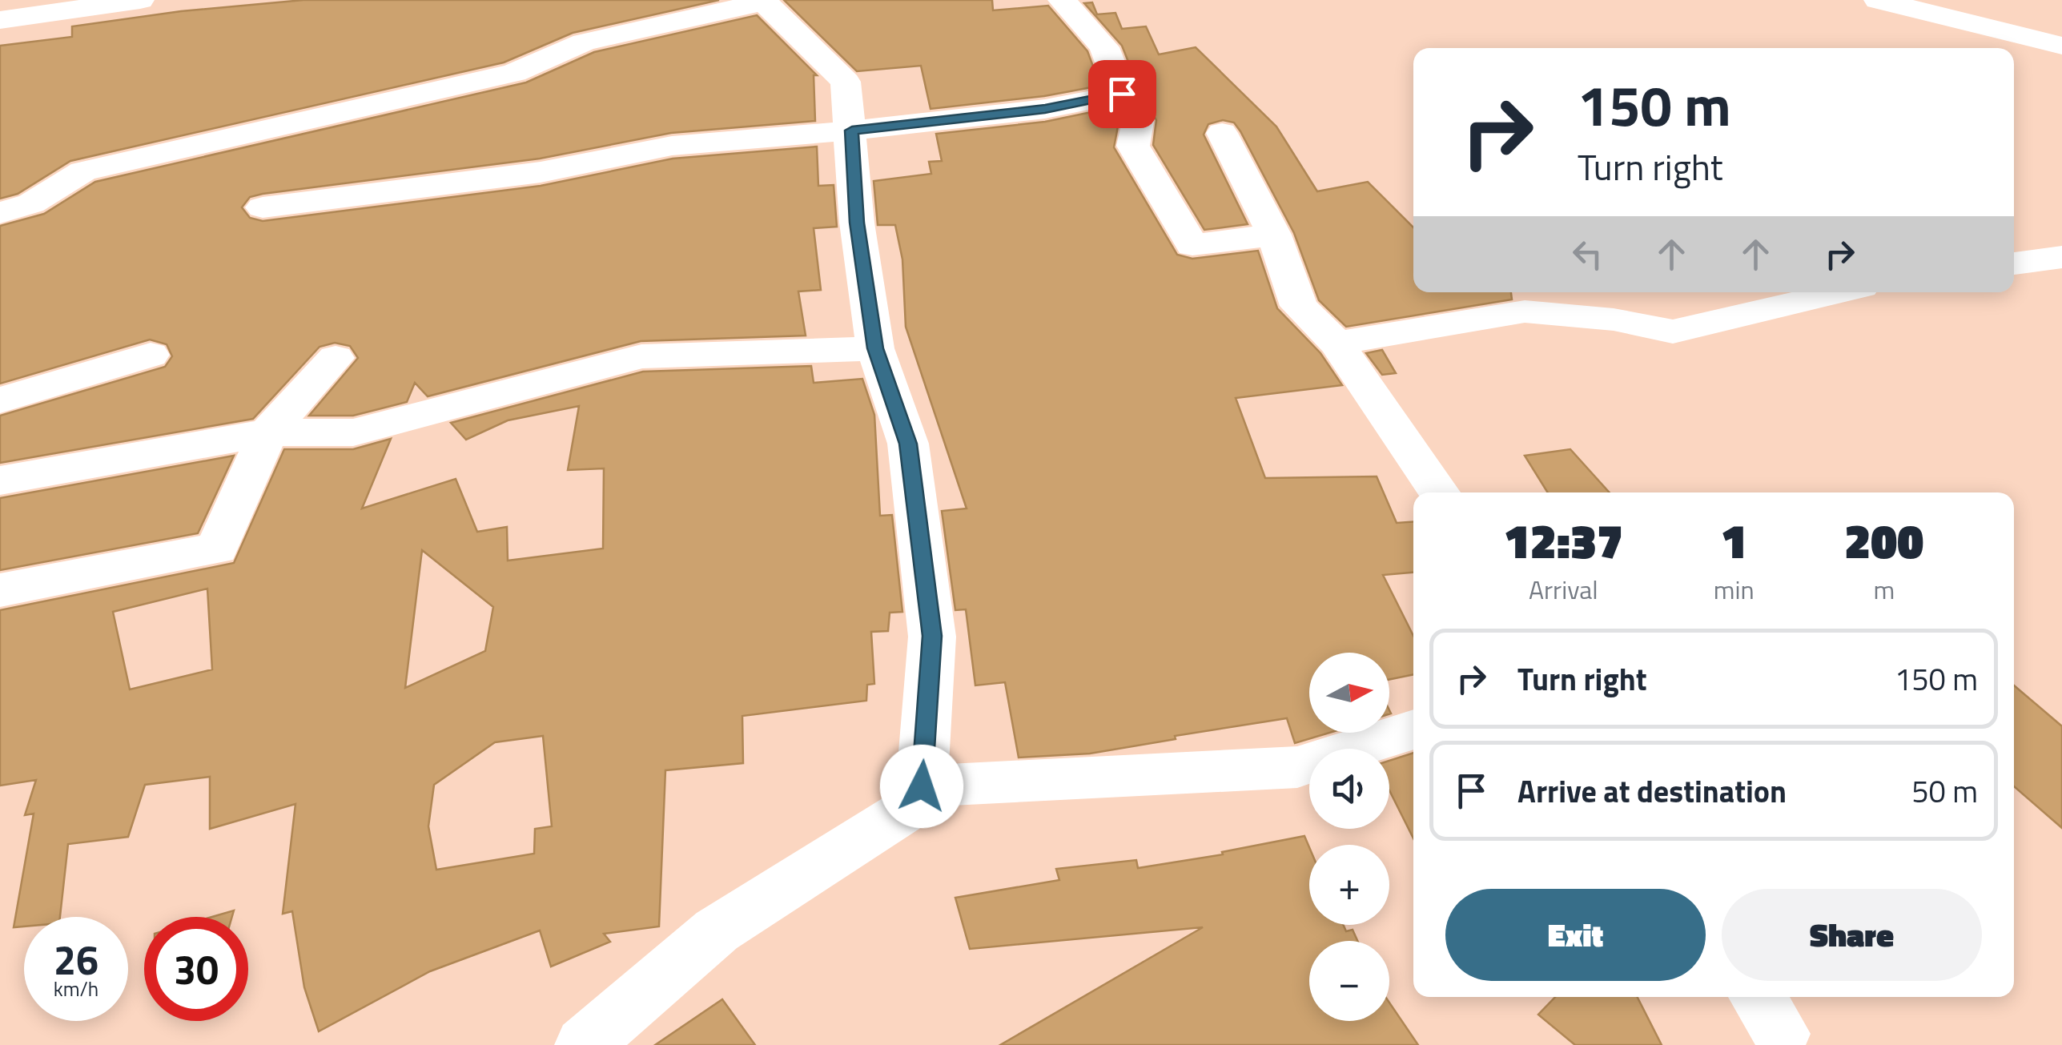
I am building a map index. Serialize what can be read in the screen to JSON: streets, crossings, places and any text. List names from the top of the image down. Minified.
{"north":"right","page":{"turn":["150 m","Turn right"],"eta":["12:37","Arrival","1","min","200","m"],"list":[{"name":"Turn right","value":"150 m"},{"name":"Arrive at destination","value":"50 m"}],"map_buttons":["+","−"],"buttons":["Exit","Share"],"speed":"26 km/h","limit":"30"}}
